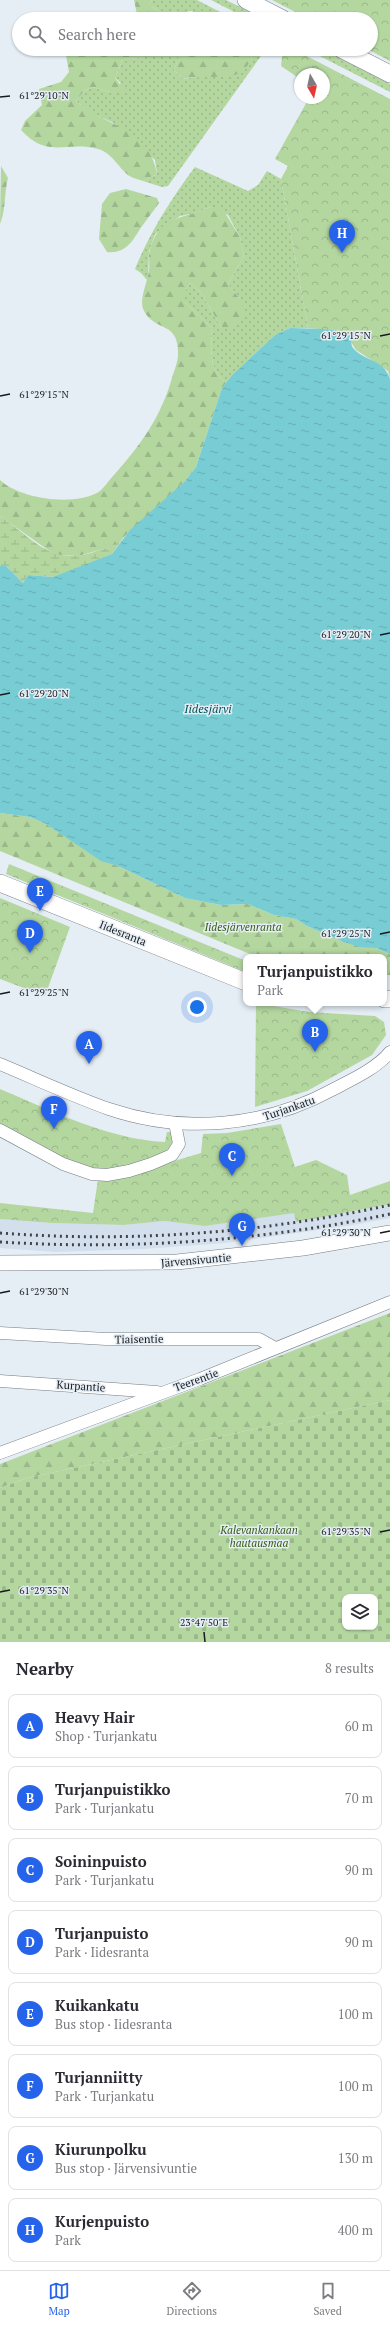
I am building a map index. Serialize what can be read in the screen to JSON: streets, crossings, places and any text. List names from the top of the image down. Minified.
{"streets":{"main road":["Iidesranta"],"street":["Turjankatu","Järvensivuntie","Tiaisentie","Teerentie","Kurpantie"]},"crossings":[["Tiaisentie","Teerentie"],["Teerentie","Kurpantie"]],"water":["Iidesjärvi"],"parks":["Iidesjärvenranta","Kalevankankaan hautausmaa"],"north":"bottom","page":{"search":"Search here","pins":["H","E","D","B","A","F","C","G"],"popup":["Turjanpuistikko","Park"],"heading":["Nearby","8 results"],"list":[{"mark":"A","name":"Heavy Hair","note":"Shop · Turjankatu","value":"60 m"},{"mark":"B","name":"Turjanpuistikko","note":"Park · Turjankatu","value":"70 m"},{"mark":"C","name":"Soininpuisto","note":"Park · Turjankatu","value":"90 m"},{"mark":"D","name":"Turjanpuisto","note":"Park · Iidesranta","value":"90 m"},{"mark":"E","name":"Kuikankatu","note":"Bus stop · Iidesranta","value":"100 m"},{"mark":"F","name":"Turjanniitty","note":"Park · Turjankatu","value":"100 m"},{"mark":"G","name":"Kiurunpolku","note":"Bus stop · Järvensivuntie","value":"130 m"},{"mark":"H","name":"Kurjenpuisto","note":"Park","value":"400 m"}],"nav":["Map","Directions","Saved"]},"coordinates":["61°29'10\"N","61°29'15\"N","61°29'20\"N","61°29'25\"N","61°29'30\"N","61°29'35\"N","23°47'50\"E"]}
